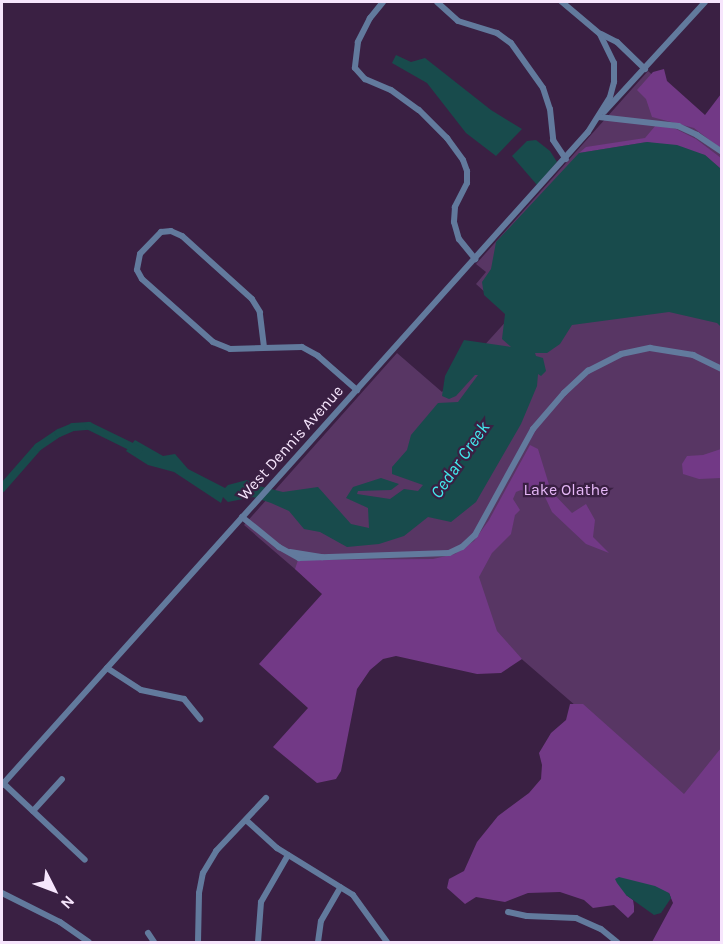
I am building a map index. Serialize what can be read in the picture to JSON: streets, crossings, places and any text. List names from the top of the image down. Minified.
{"streets":{"street":["West Dennis Avenue"]},"water":["Cedar Creek"],"parks":["Lake Olathe"],"north":"bottom right"}
